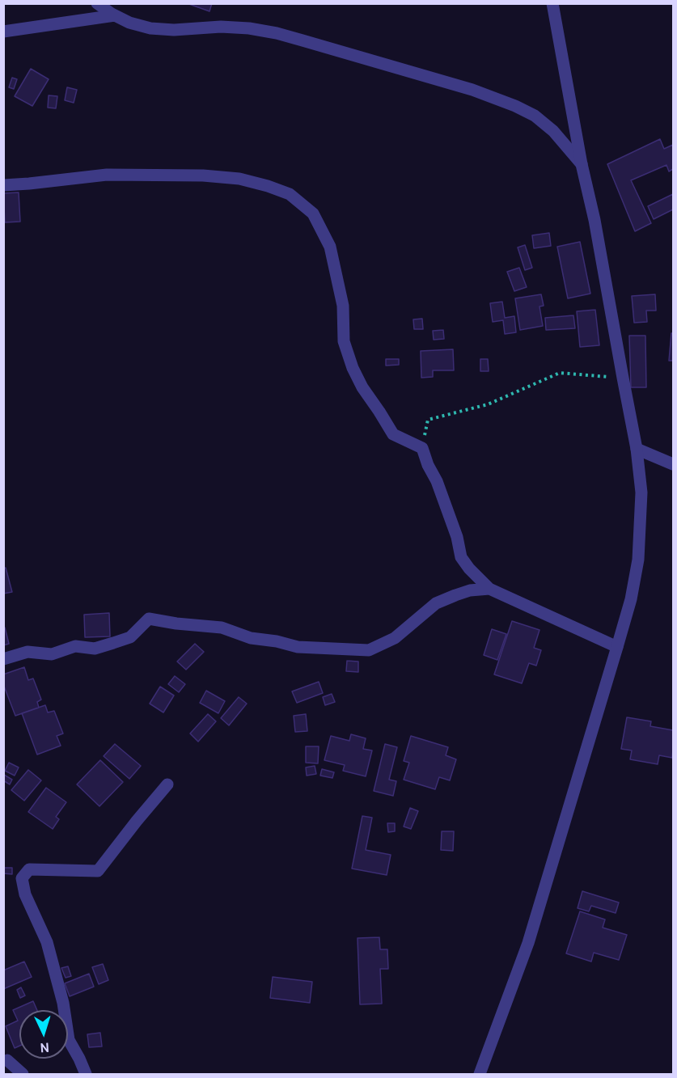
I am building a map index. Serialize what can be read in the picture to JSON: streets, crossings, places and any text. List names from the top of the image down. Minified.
{"north":"bottom"}
